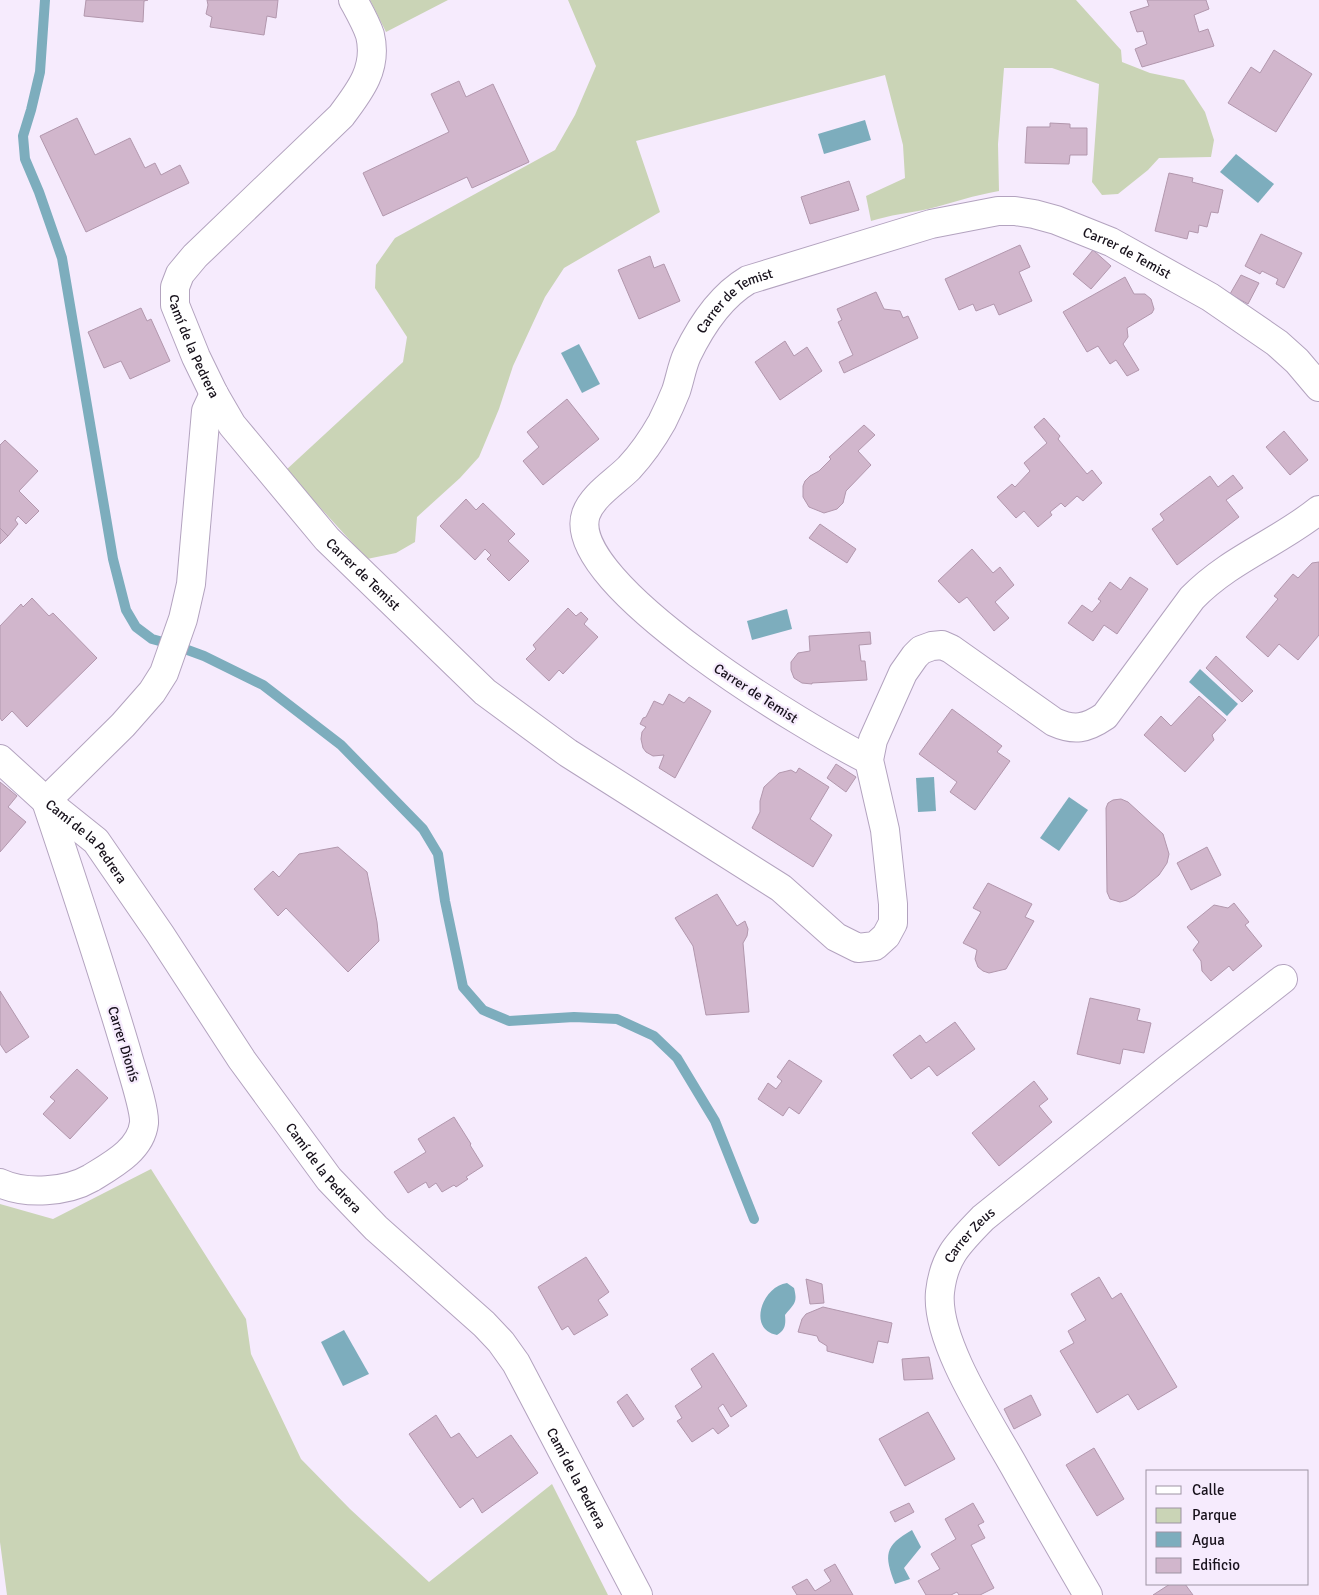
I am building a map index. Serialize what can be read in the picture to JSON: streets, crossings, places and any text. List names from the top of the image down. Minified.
{"streets":{"street":["Carrer de Temist","Camí de la Pedrera","Carrer Dionís","Carrer Zeus"]},"crossings":[["Carrer de Temist","Camí de la Pedrera"],["Camí de la Pedrera","Carrer Dionís"]],"legend":["Calle","Parque","Agua","Edificio"]}
